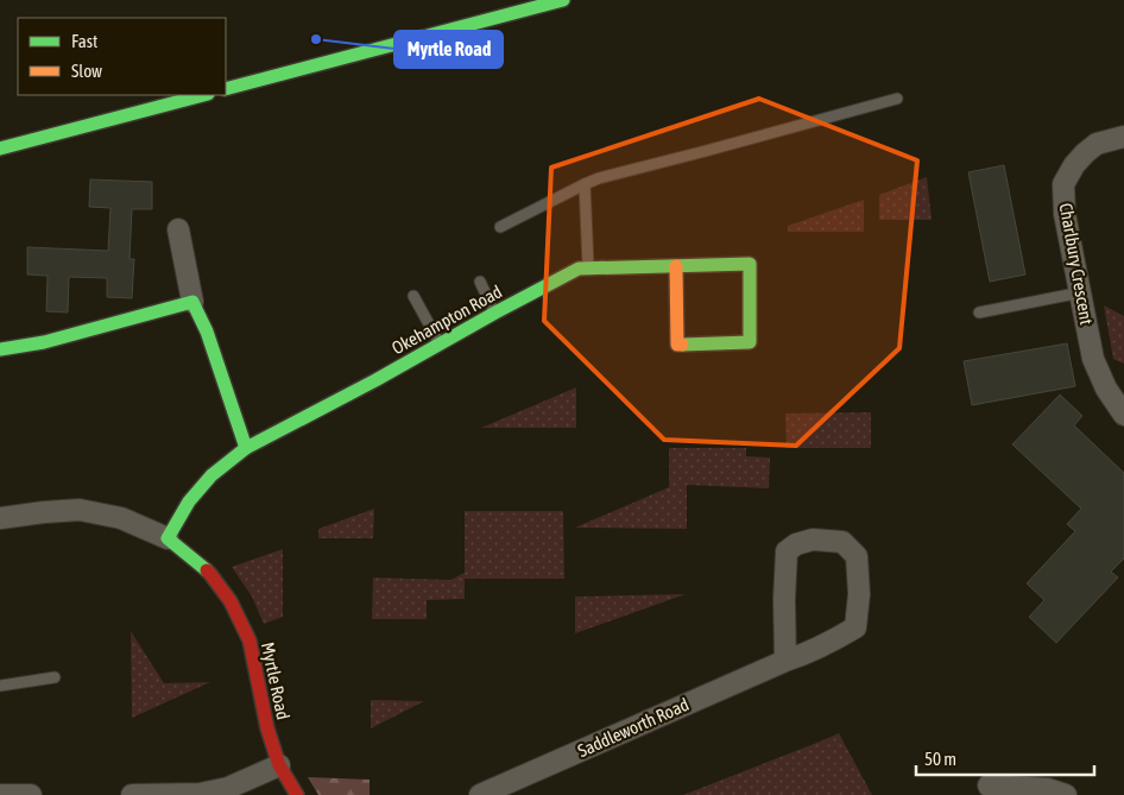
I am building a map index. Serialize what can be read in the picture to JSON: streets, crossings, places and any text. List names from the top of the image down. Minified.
{"streets":{"street":["Charlbury Crescent","Okehampton Road","Myrtle Road","Saddleworth Road"]},"places":["Myrtle Road"],"legend":["Fast","Slow"],"scale_bar":"50 m"}
